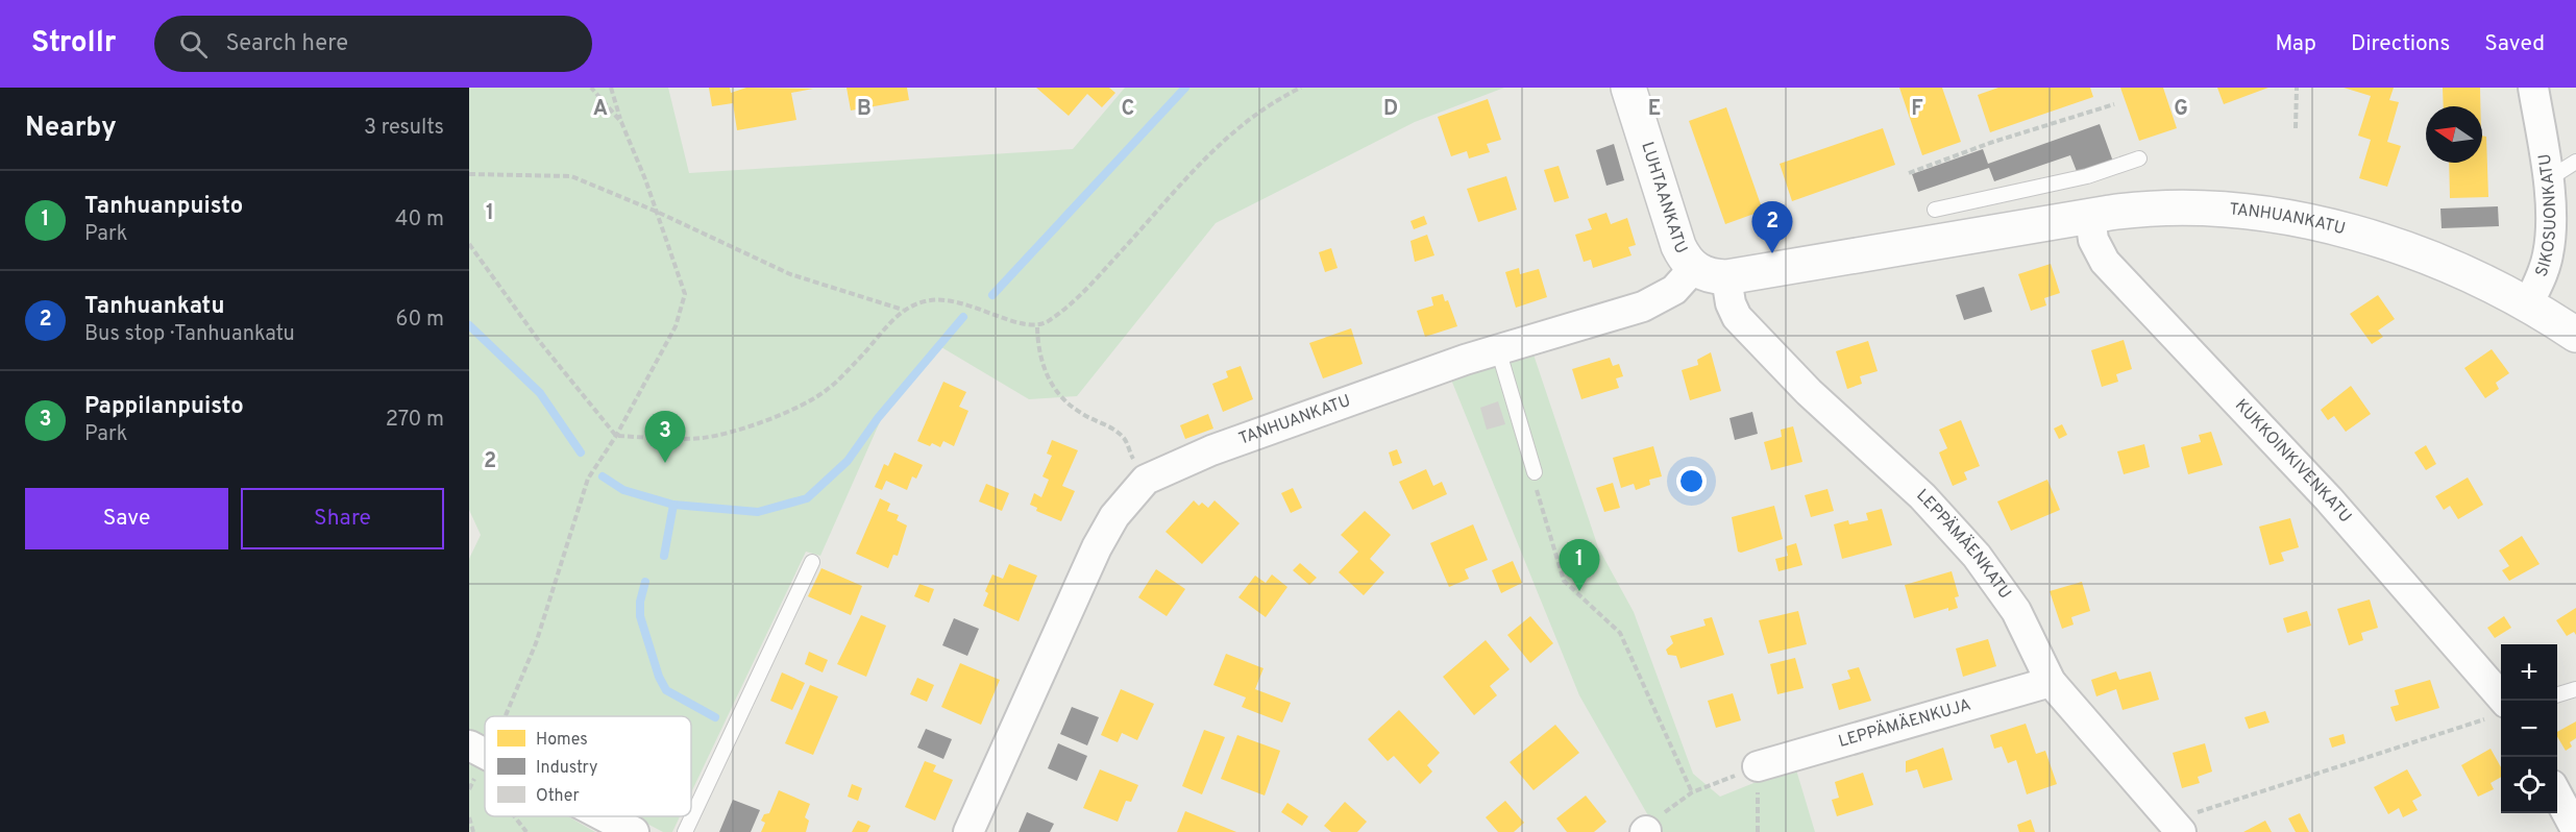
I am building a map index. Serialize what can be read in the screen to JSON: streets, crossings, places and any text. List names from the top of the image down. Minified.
{"streets":{"street":["LUHTAANKATU","SIKOSUONKATU","TANHUANKATU","KUKKOINKIVENKATU","LEPPÄMÄENKATU","LEPPÄMÄENKUJA"]},"crossings":[["LUHTAANKATU","TANHUANKATU"],["SIKOSUONKATU","TANHUANKATU"],["TANHUANKATU","KUKKOINKIVENKATU"],["TANHUANKATU","LEPPÄMÄENKATU"],["LEPPÄMÄENKATU","LEPPÄMÄENKUJA"]],"legend":["Homes","Industry","Other"],"north":"left","page":{"header":"Strollr","search":"Search here","nav":["Map","Directions","Saved"],"heading":["Nearby","3 results"],"list":[{"mark":"1","name":"Tanhuanpuisto","note":"Park","value":"40 m"},{"mark":"2","name":"Tanhuankatu","note":"Bus stop · Tanhuankatu","value":"60 m"},{"mark":"3","name":"Pappilanpuisto","note":"Park","value":"270 m"}],"pins":["2","3","1"],"buttons":["Save","Share"],"map_buttons":["+","−"]},"grid":{"columns":["A","B","C","D","E","F","G"],"rows":["1","2"]}}
